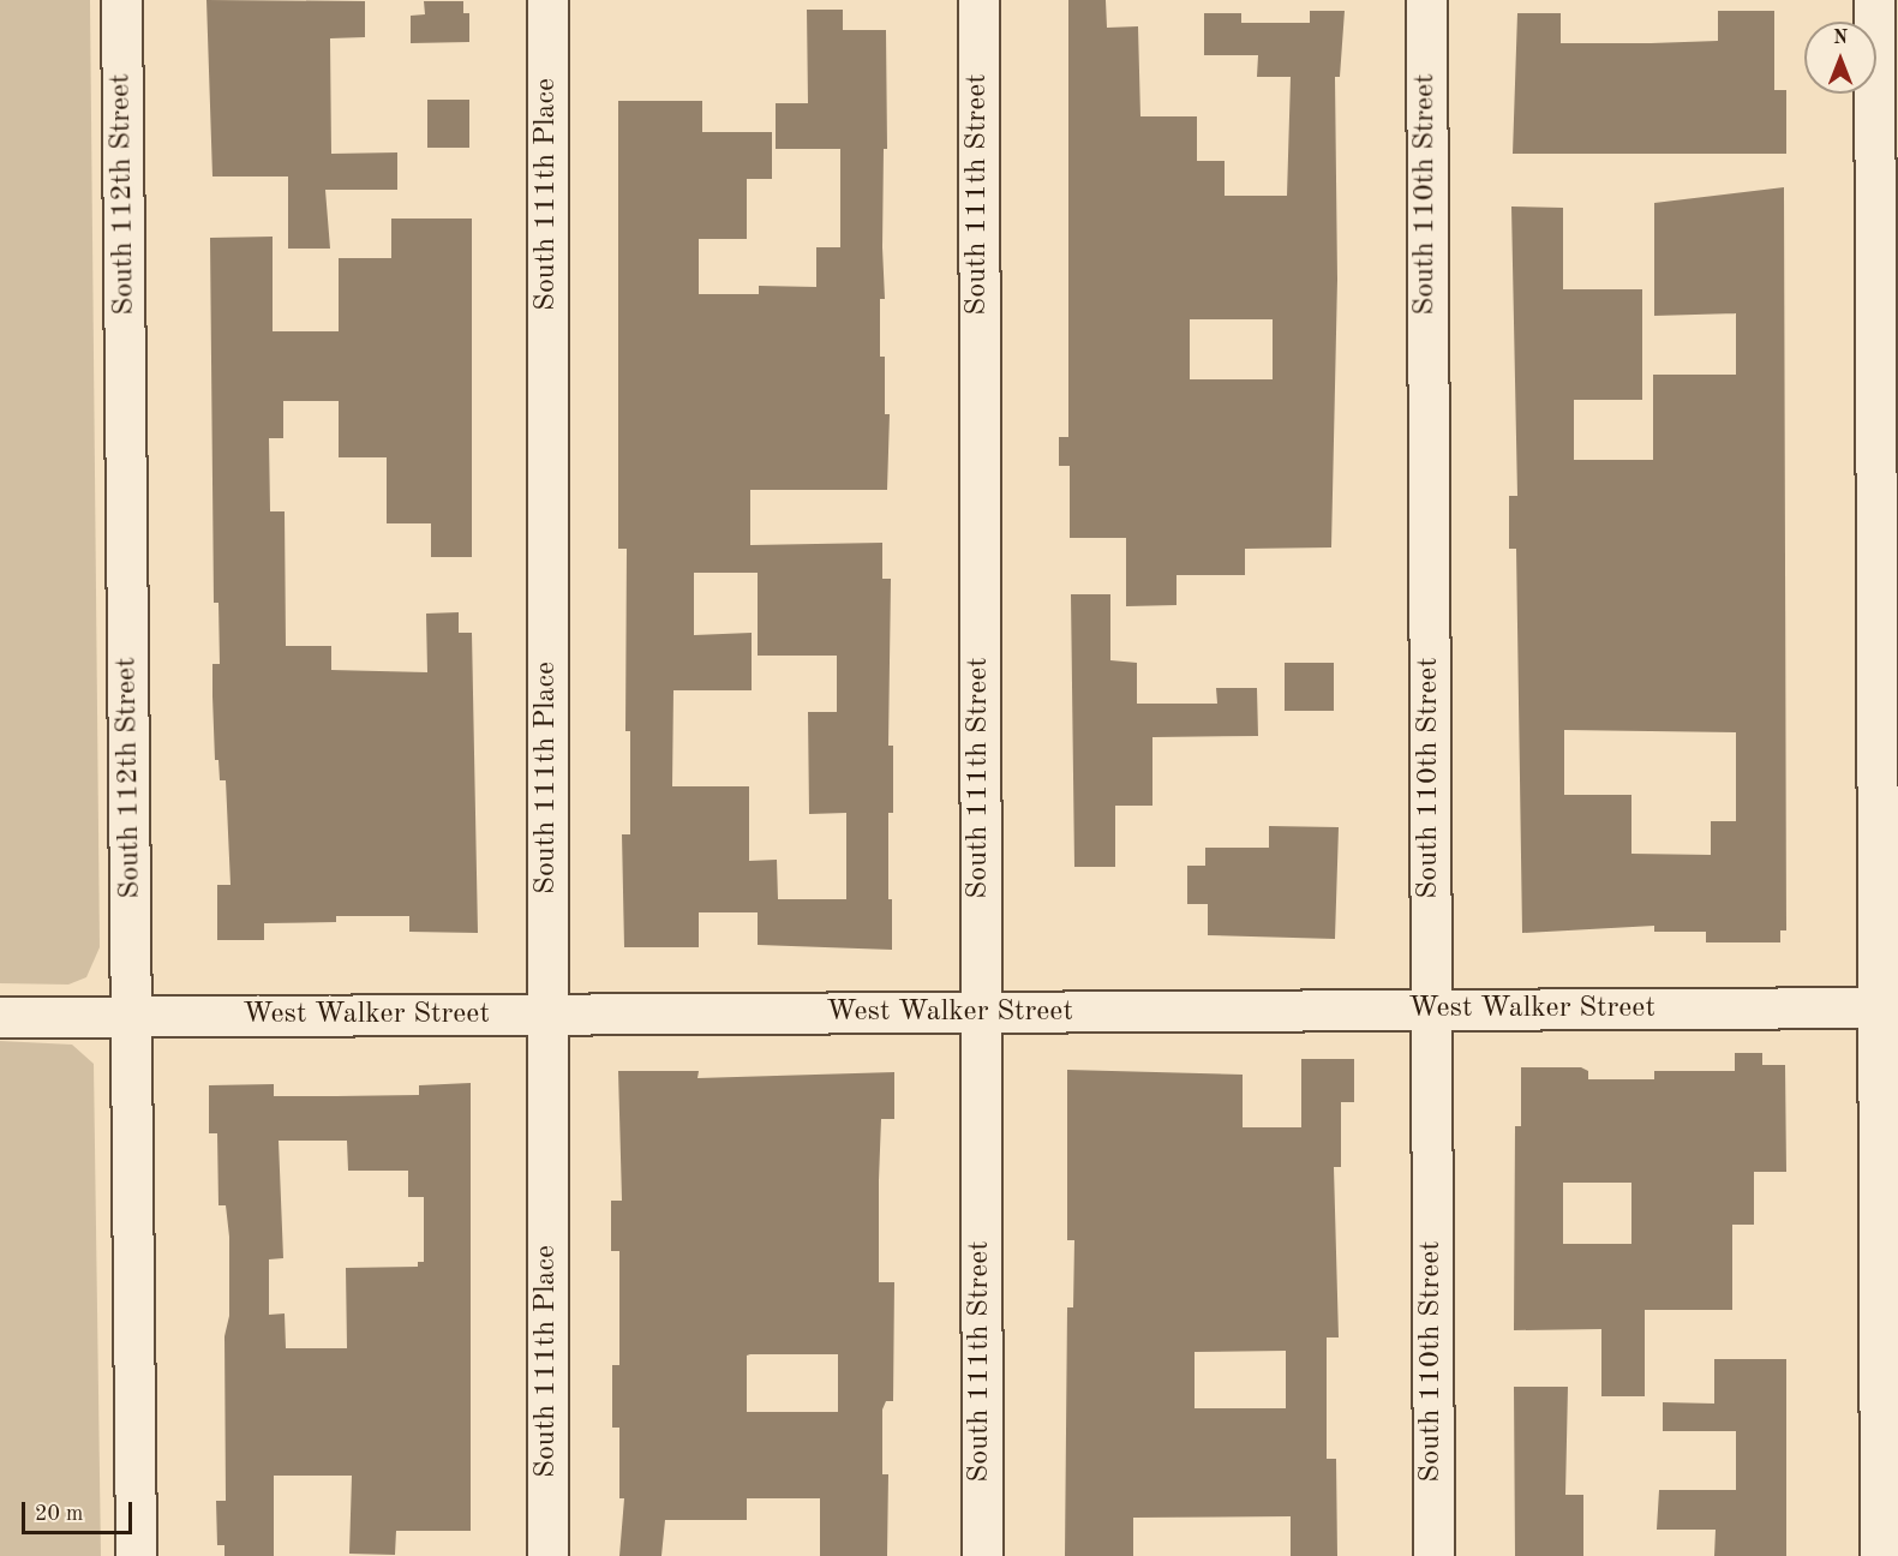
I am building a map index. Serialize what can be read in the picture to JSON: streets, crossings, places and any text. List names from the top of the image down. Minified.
{"streets":{"street":["South 112th Street","South 111th Place","South 111th Street","South 110th Street","West Walker Street"]},"crossings":[["South 112th Street","West Walker Street"],["South 111th Place","West Walker Street"],["South 111th Street","West Walker Street"],["South 110th Street","West Walker Street"]],"scale_bar":"20 m","north":"top"}
